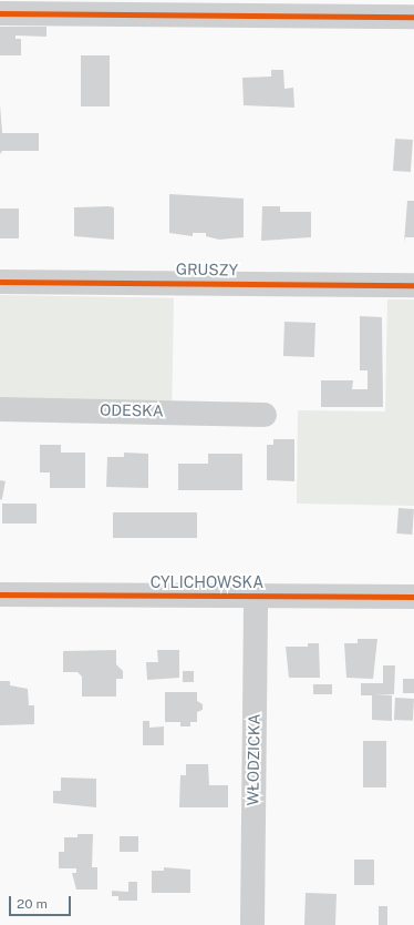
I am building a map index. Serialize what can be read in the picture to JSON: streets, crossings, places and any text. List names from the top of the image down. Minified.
{"streets":{"street":["GRUSZY","ODESKA","CYLICHOWSKA","WŁODZICKA"]},"crossings":[["CYLICHOWSKA","WŁODZICKA"]],"scale_bar":"20 m"}
